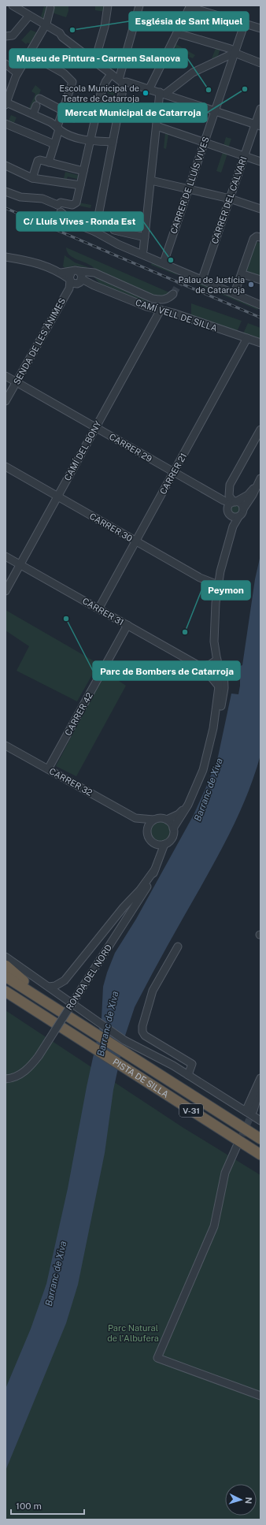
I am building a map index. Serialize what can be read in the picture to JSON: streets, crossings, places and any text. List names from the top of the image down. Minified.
{"streets":{"highway":["PISTA DE SILLA","V-31"],"street":["CARRER DE LLUÍS VIVES","CARRER DEL CALVARI","CAMÍ VELL DE SILLA","SENDA DE LES ÀNIMES","CARRER 29","CAMÍ DEL BONY","CARRER 21","CARRER 30","CARRER 31","CARRER 42","CARRER 32","RONDA DEL NORD"]},"crossings":[["CAMÍ VELL DE SILLA","SENDA DE LES ÀNIMES"],["CAMÍ VELL DE SILLA","CAMÍ DEL BONY"],["CAMÍ VELL DE SILLA","CARRER 21"],["SENDA DE LES ÀNIMES","CARRER 29"],["CARRER 29","CAMÍ DEL BONY"],["CARRER 29","CARRER 21"],["CAMÍ DEL BONY","CARRER 30"],["CAMÍ DEL BONY","CARRER 31"],["CARRER 21","CARRER 30"],["CARRER 21","CARRER 31"],["CARRER 31","CARRER 42"],["CARRER 42","CARRER 32"],["CARRER 32","RONDA DEL NORD"]],"water":["Barranc de Xiva"],"parks":["Parc Natural de l'Albufera"],"places":["Església de Sant Miquel","Mercat Municipal de Catarroja","Museu de Pintura - Carmen Salanova","Escola Municipal de Teatre de Catarroja","C/ Lluís Vives - Ronda Est","Palau de Justícia de Catarroja","Parc de Bombers de Catarroja","Peymon"],"scale_bar":"100 m","north":"right"}
